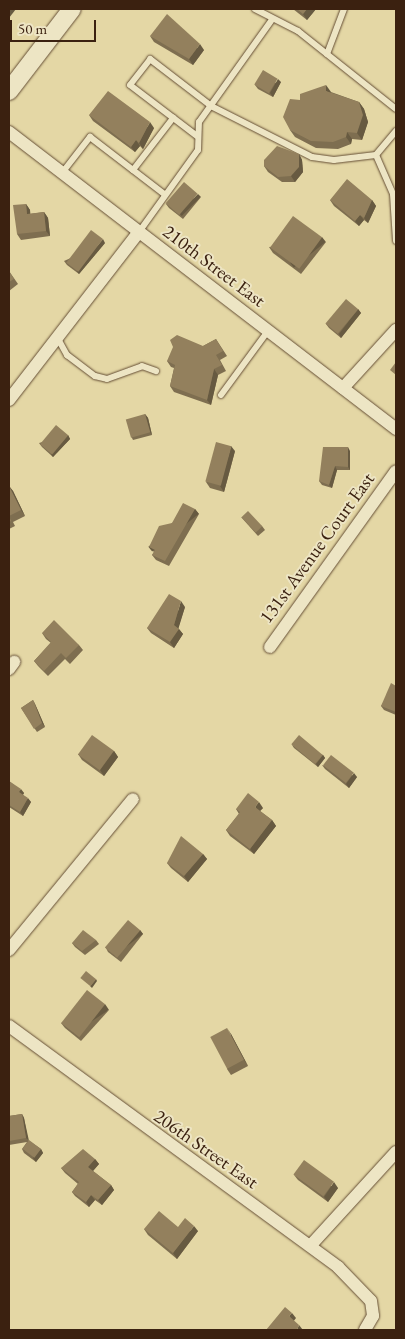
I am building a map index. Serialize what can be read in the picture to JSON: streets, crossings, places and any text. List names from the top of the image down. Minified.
{"streets":{"street":["210th Street East","131st Avenue Court East","206th Street East"]},"scale_bar":"50 m"}
